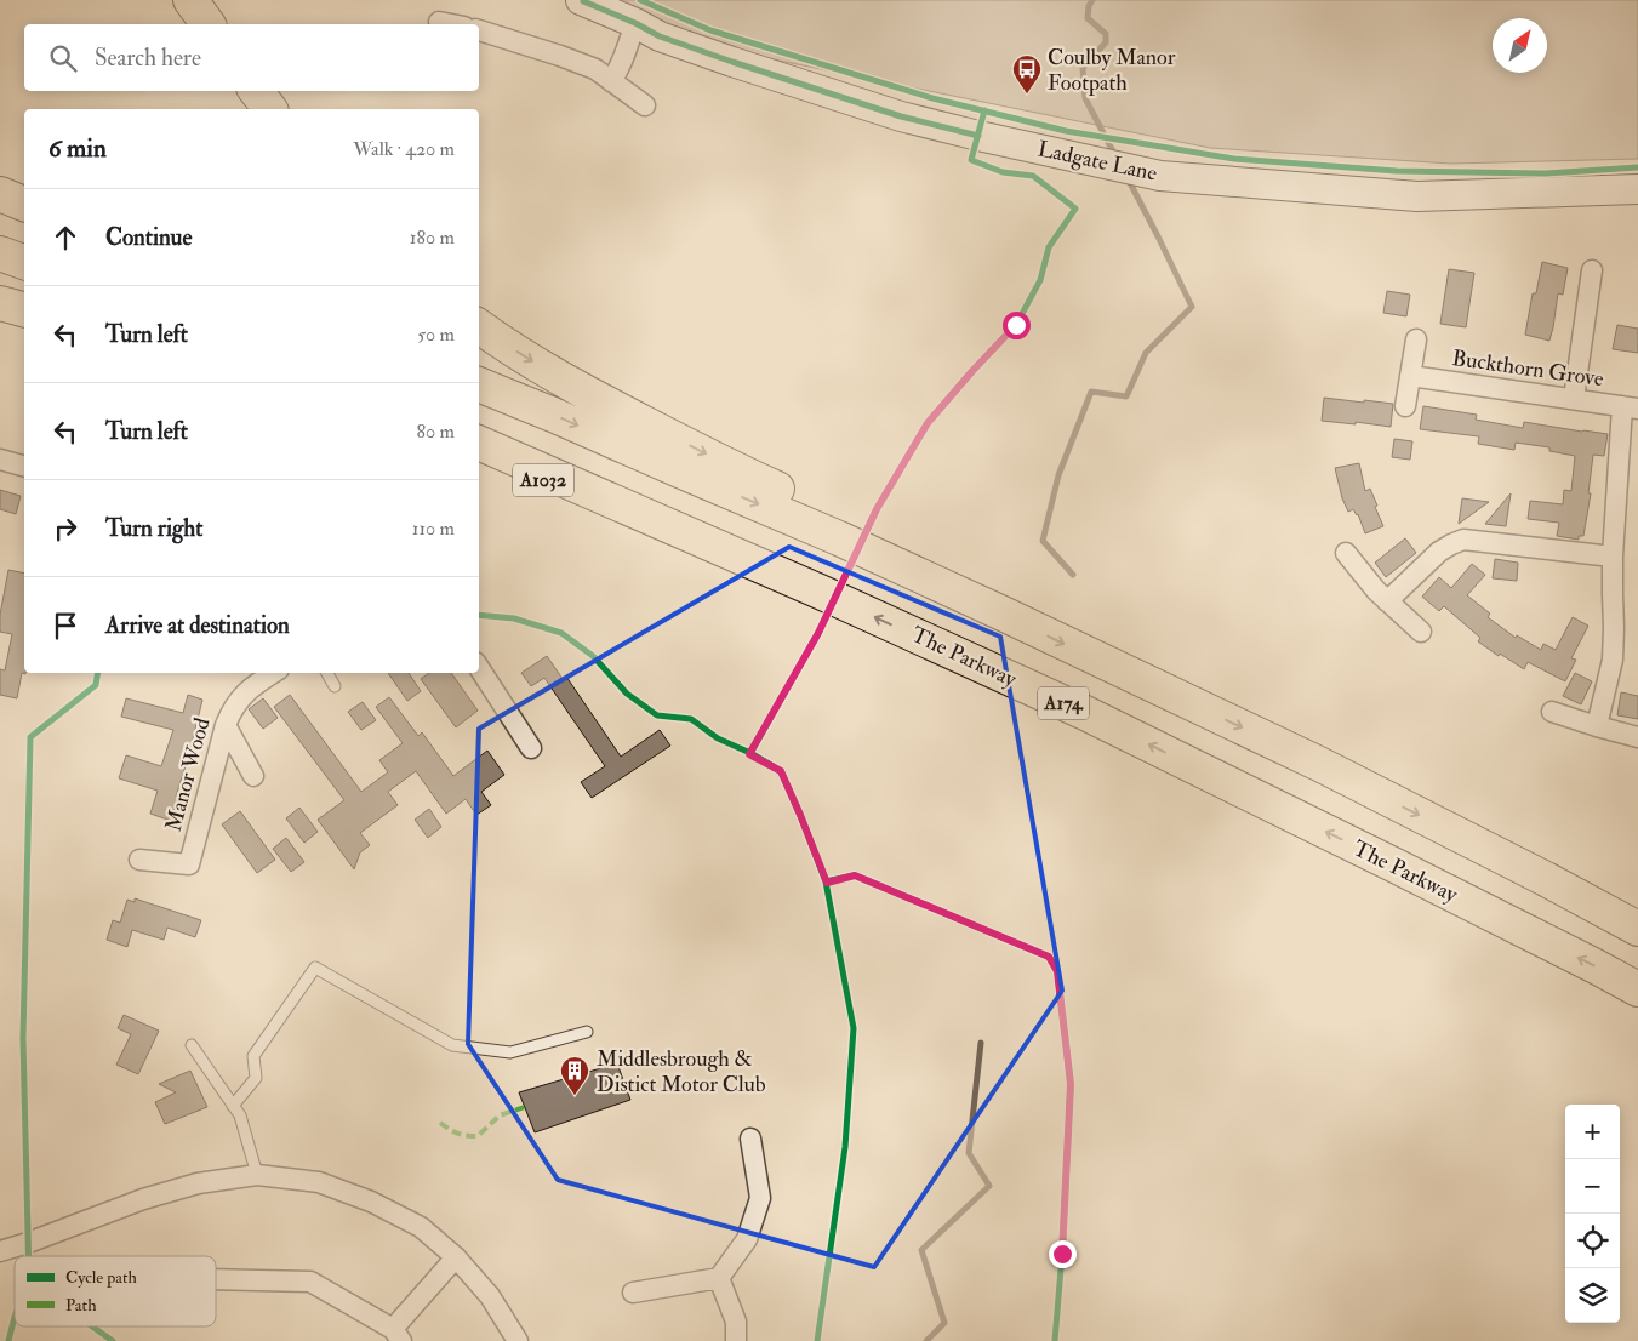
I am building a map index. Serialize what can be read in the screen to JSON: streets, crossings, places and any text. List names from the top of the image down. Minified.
{"streets":{"highway":["A1032","The Parkway","A174"],"main road":["Ladgate Lane"],"street":["Buckthorn Grove","Manor Wood"]},"crossings":[["A1032","The Parkway"]],"places":{"bus stop":["Coulby Manor Footpath"],"building":["Middlesbrough & Distict Motor Club"]},"legend":["Cycle path","Path"],"north":"top right","page":{"search":"Search here","heading":["6 min","Walk · 420 m"],"list":[["Continue","180 m"],["Turn left","50 m"],["Turn left","80 m"],["Turn right","110 m"],"Arrive at destination"],"map_buttons":["+","−"]}}
